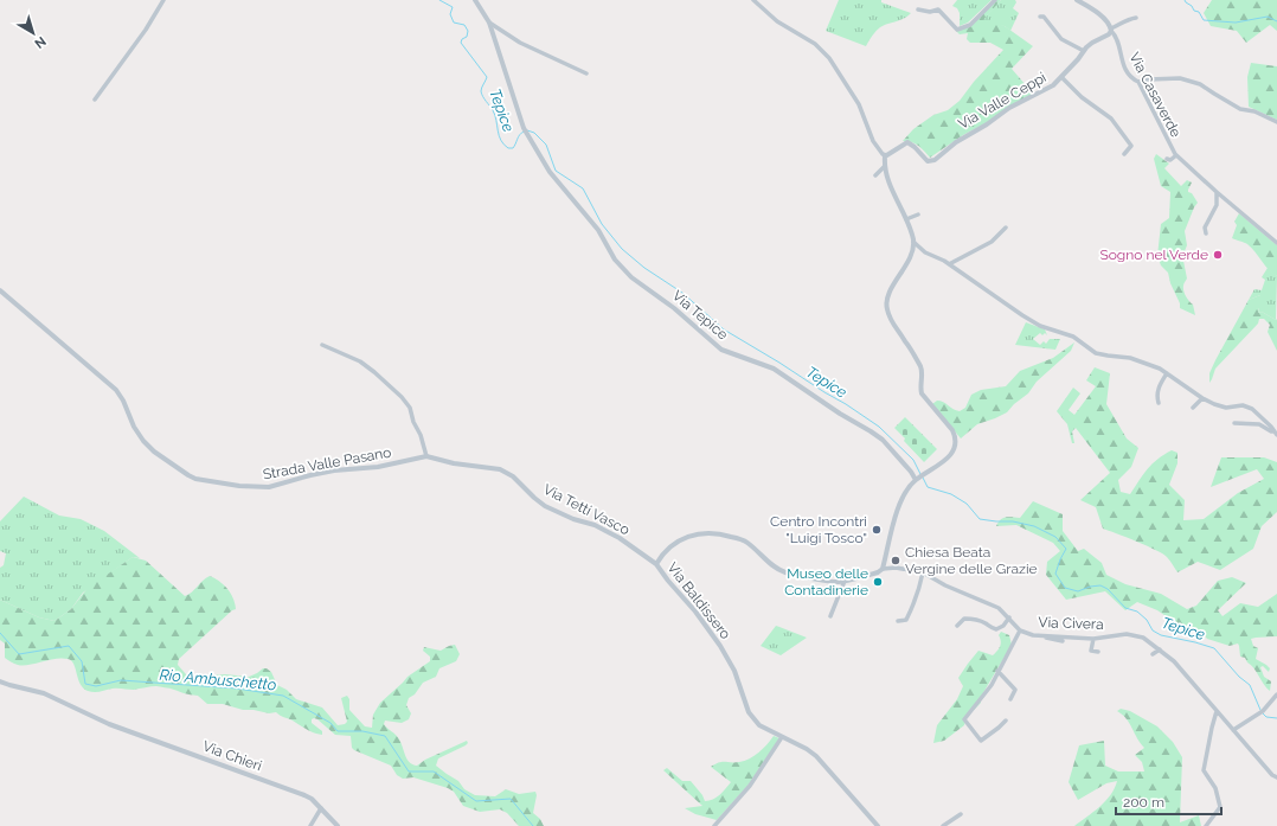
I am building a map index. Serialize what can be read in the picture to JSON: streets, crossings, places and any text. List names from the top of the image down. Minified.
{"streets":{"street":["Via Casaverde","Via Valle Ceppi","Via Tepice","Strada Valle Pasano","Via Tetti Vasco","Via Baldissero","Via Civera","Via Chieri"]},"crossings":[["Via Casaverde","Via Valle Ceppi"],["Strada Valle Pasano","Via Tetti Vasco"],["Via Tetti Vasco","Via Baldissero"]],"water":["Tepice","Rio Ambuschetto"],"places":["Sogno nel Verde","Centro Incontri \"Luigi Tosco\"","Chiesa Beata Vergine delle Grazie","Museo delle Contadinerie"],"scale_bar":"200 m","north":"bottom right"}
